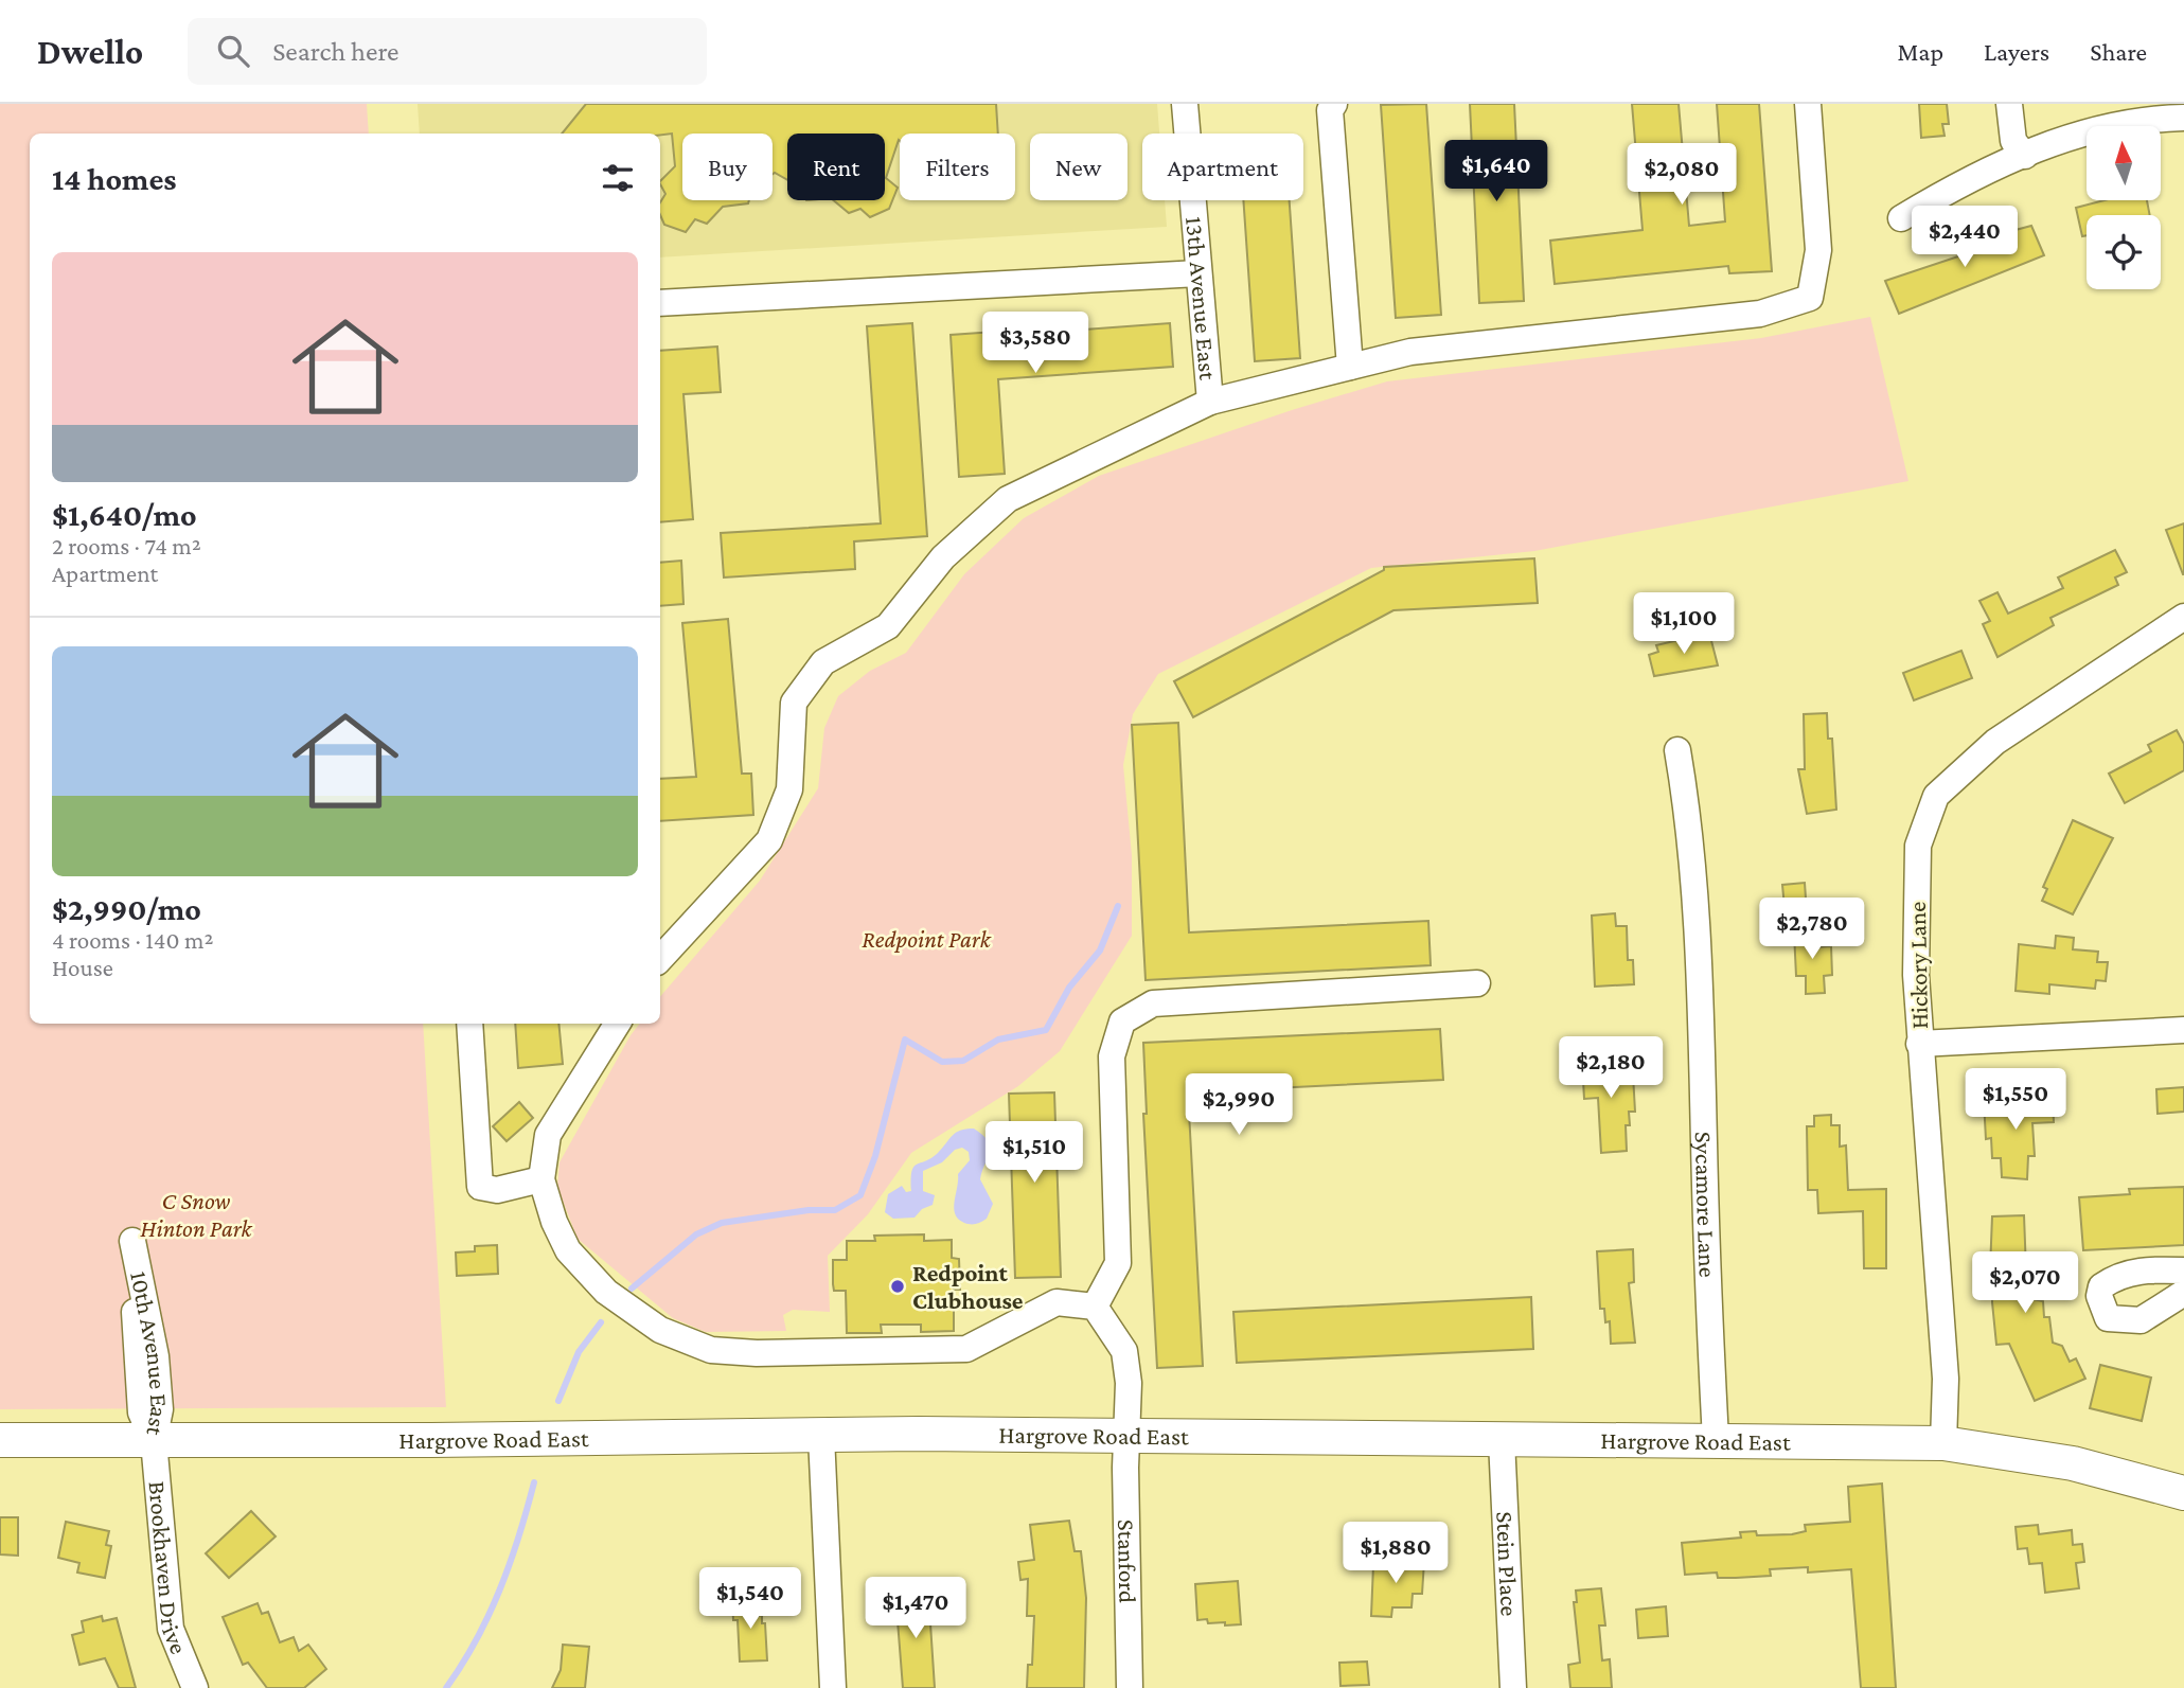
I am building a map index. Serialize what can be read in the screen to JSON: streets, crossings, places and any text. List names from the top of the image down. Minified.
{"streets":{"main road":["Hargrove Road East"],"street":["13th Avenue East","Hickory Lane","Sycamore Lane","10th Avenue East","Stanford","Stein Place","Brookhaven Drive"]},"crossings":[["Hickory Lane","Hargrove Road East"],["Sycamore Lane","Hargrove Road East"],["10th Avenue East","Hargrove Road East"],["10th Avenue East","Brookhaven Drive"],["Hargrove Road East","Stanford"],["Hargrove Road East","Stein Place"],["Hargrove Road East","Brookhaven Drive"]],"parks":["Redpoint Park","C Snow Hinton Park"],"places":["Redpoint Clubhouse"],"north":"top","page":{"header":"Dwello","search":"Search here","nav":["Map","Layers","Share"],"chip":["Buy","Rent","Filters","New","Apartment"],"heading":"14 homes","price":["$1,640","$2,080","$2,440","$3,580","$1,100","$2,780","$2,180","$1,550","$2,990","$1,510","$2,070","$1,880","$1,540","$1,470"],"list":[{"name":"$1,640/mo","note":"2 rooms · 74 m² · Apartment"},{"name":"$2,990/mo","note":"4 rooms · 140 m² · House"}]}}
